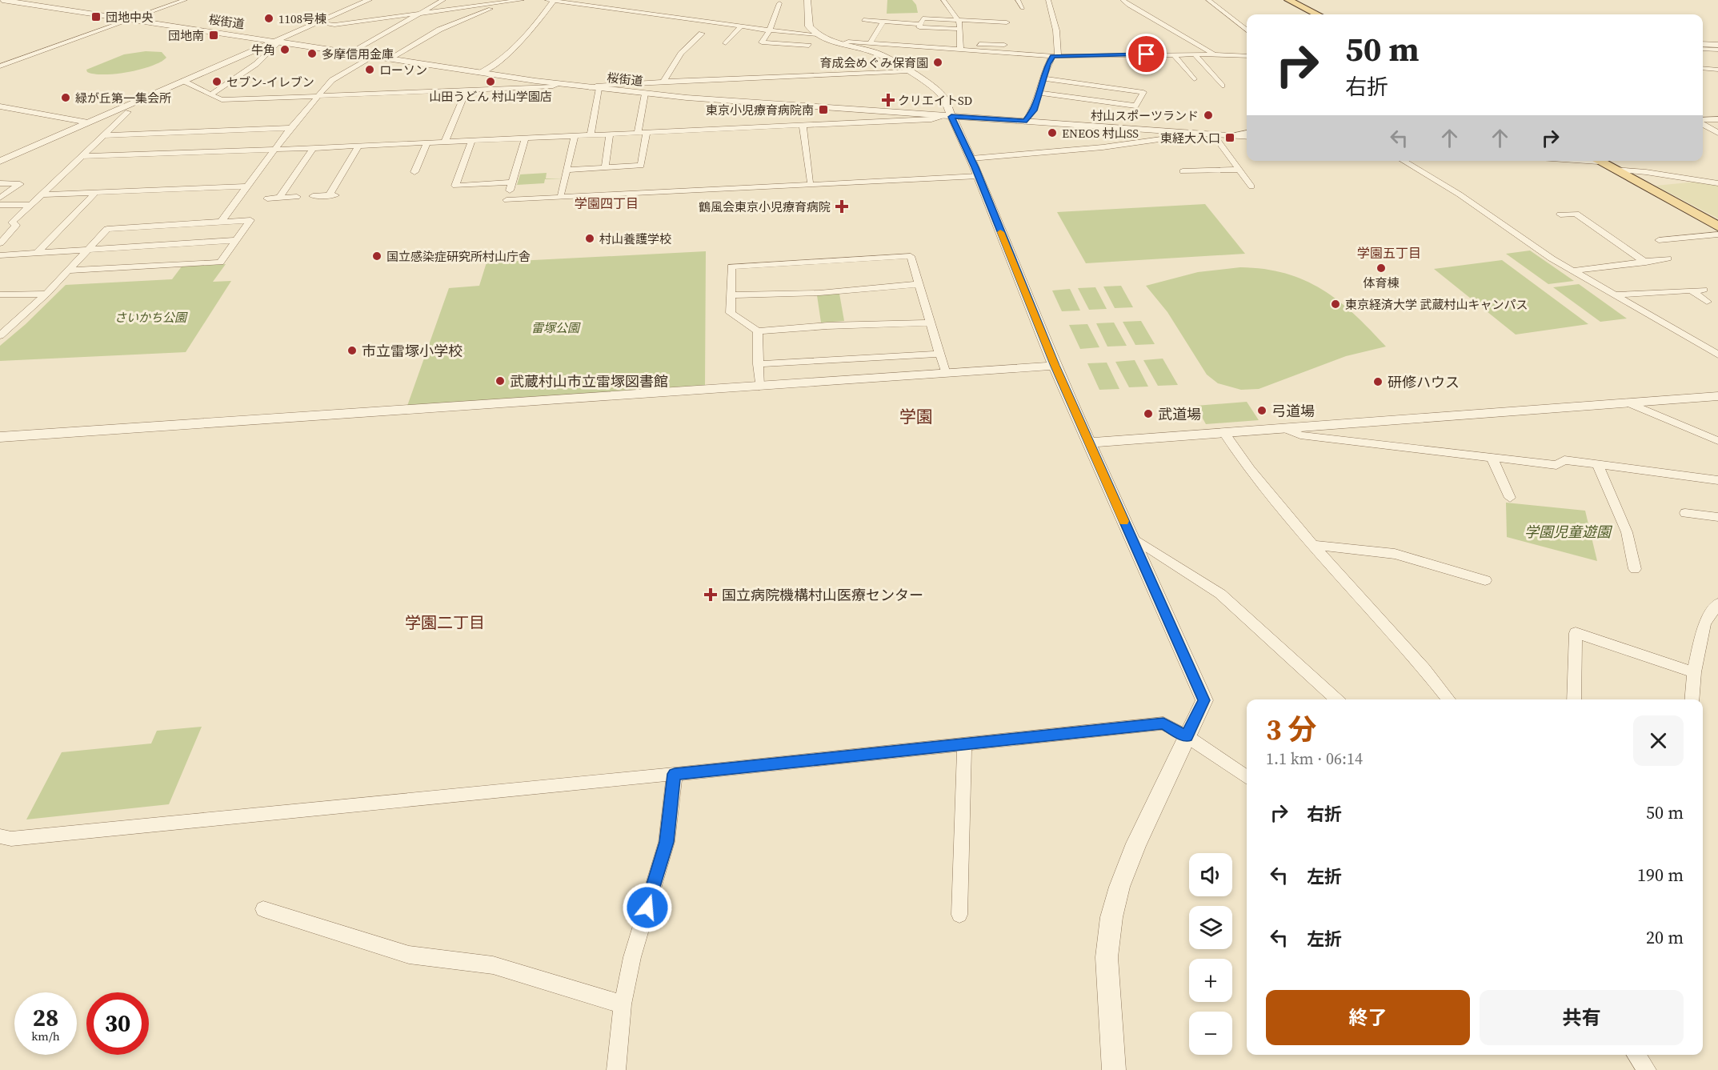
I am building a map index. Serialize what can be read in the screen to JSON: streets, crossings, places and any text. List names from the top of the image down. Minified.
{"streets":{"street":["桜街道"]},"districts":["学園四丁目","学園五丁目","学園","学園二丁目"],"parks":["さいかち公園","雷塚公園","学園児童遊園"],"places":{"transit":["団地中央","団地南","東京小児療育病院南","東経大入口"],"other":["1108号棟","牛角","多摩信用金庫","育成会めぐみ保育園","ローソン","セブン-イレブン","山田うどん 村山学園店","緑が丘第一集会所","村山スポーツランド","ENEOS 村山SS","村山養護学校","国立感染症研究所村山庁舎","体育棟","東京経済大学 武蔵村山キャンパス","市立雷塚小学校","武蔵村山市立雷塚図書館","研修ハウス","弓道場","武道場"],"health":["クリエイトSD","鶴風会東京小児療育病院","国立病院機構村山医療センター"]},"page":{"turn":["50 m","右折"],"heading":["3 分","1.1 km · 06:14"],"list":[{"name":"右折","value":"50 m"},{"name":"左折","value":"190 m"},{"name":"左折","value":"20 m"}],"map_buttons":["+","−"],"buttons":["終了","共有"],"speed":"28 km/h","limit":"30"}}
